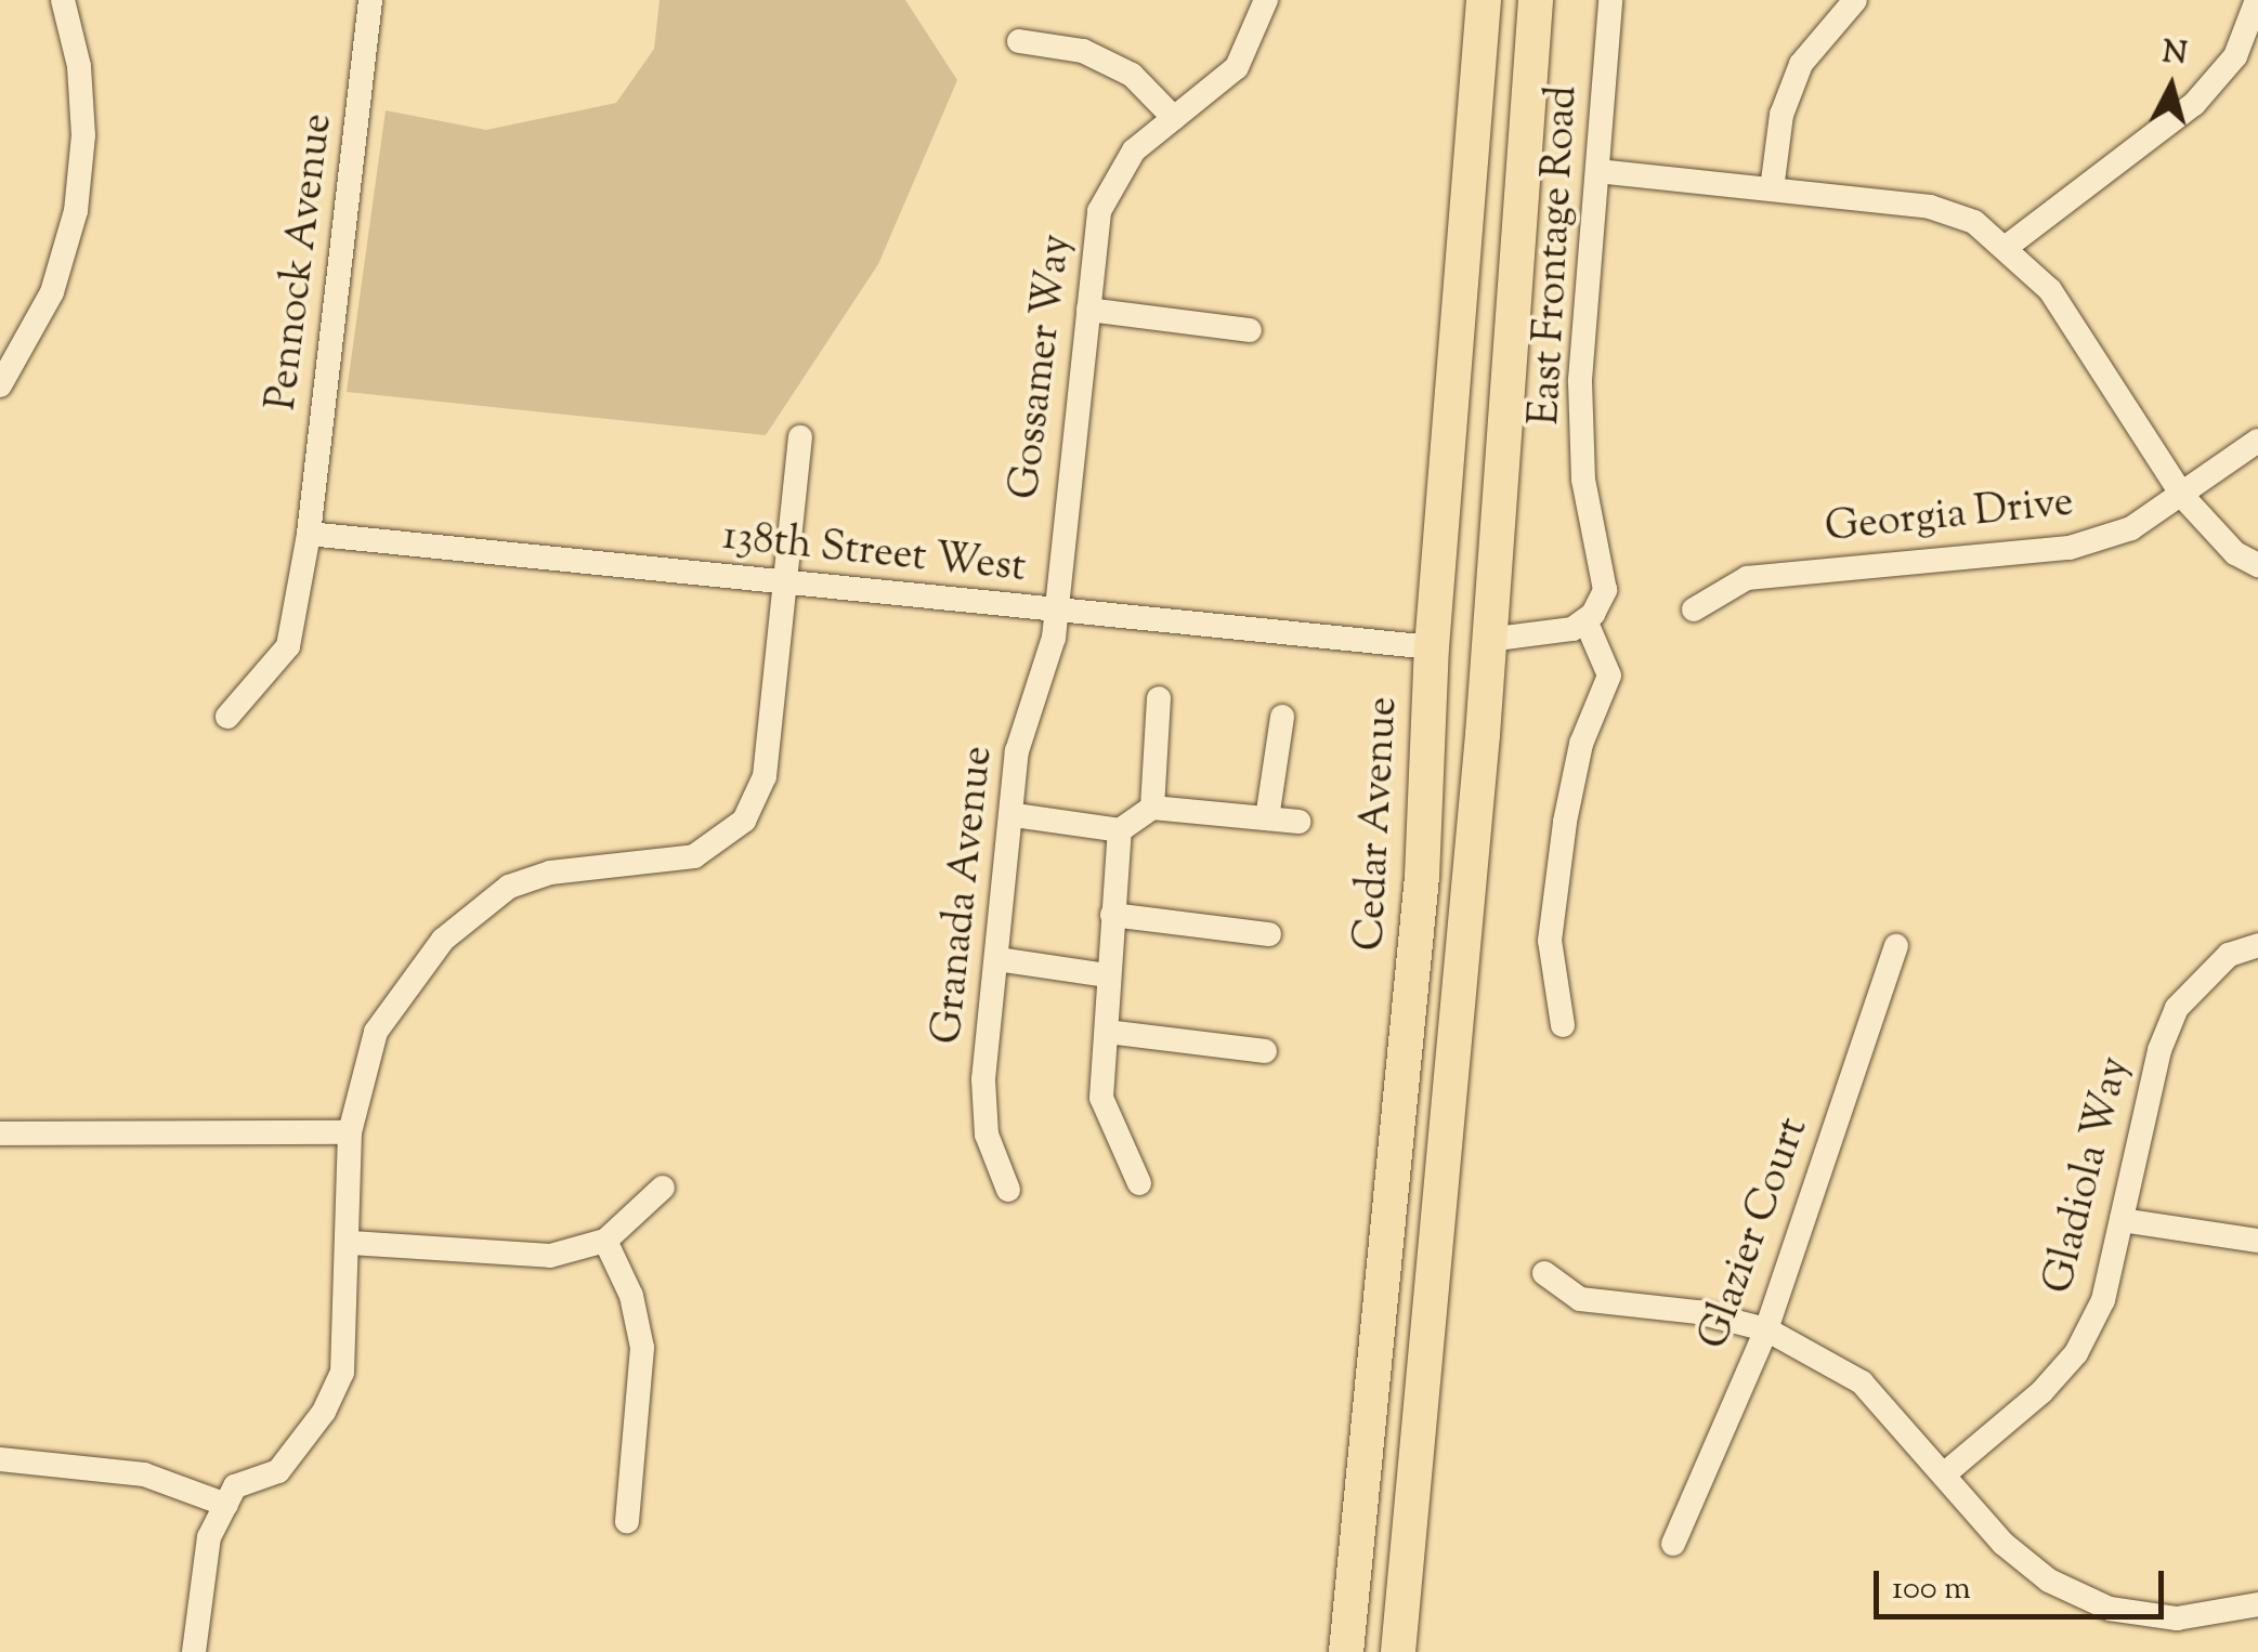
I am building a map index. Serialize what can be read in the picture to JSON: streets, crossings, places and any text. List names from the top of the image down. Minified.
{"streets":{"highway":["Cedar Avenue"],"street":["East Frontage Road","Pennock Avenue","Gossamer Way","Georgia Drive","138th Street West","Granada Avenue","Gladiola Way","Glazier Court"]},"crossings":[["Pennock Avenue","138th Street West"],["Gossamer Way","138th Street West"],["Gossamer Way","Granada Avenue"],["138th Street West","Cedar Avenue"],["138th Street West","Granada Avenue"]],"scale_bar":"100 m","north":"top"}
